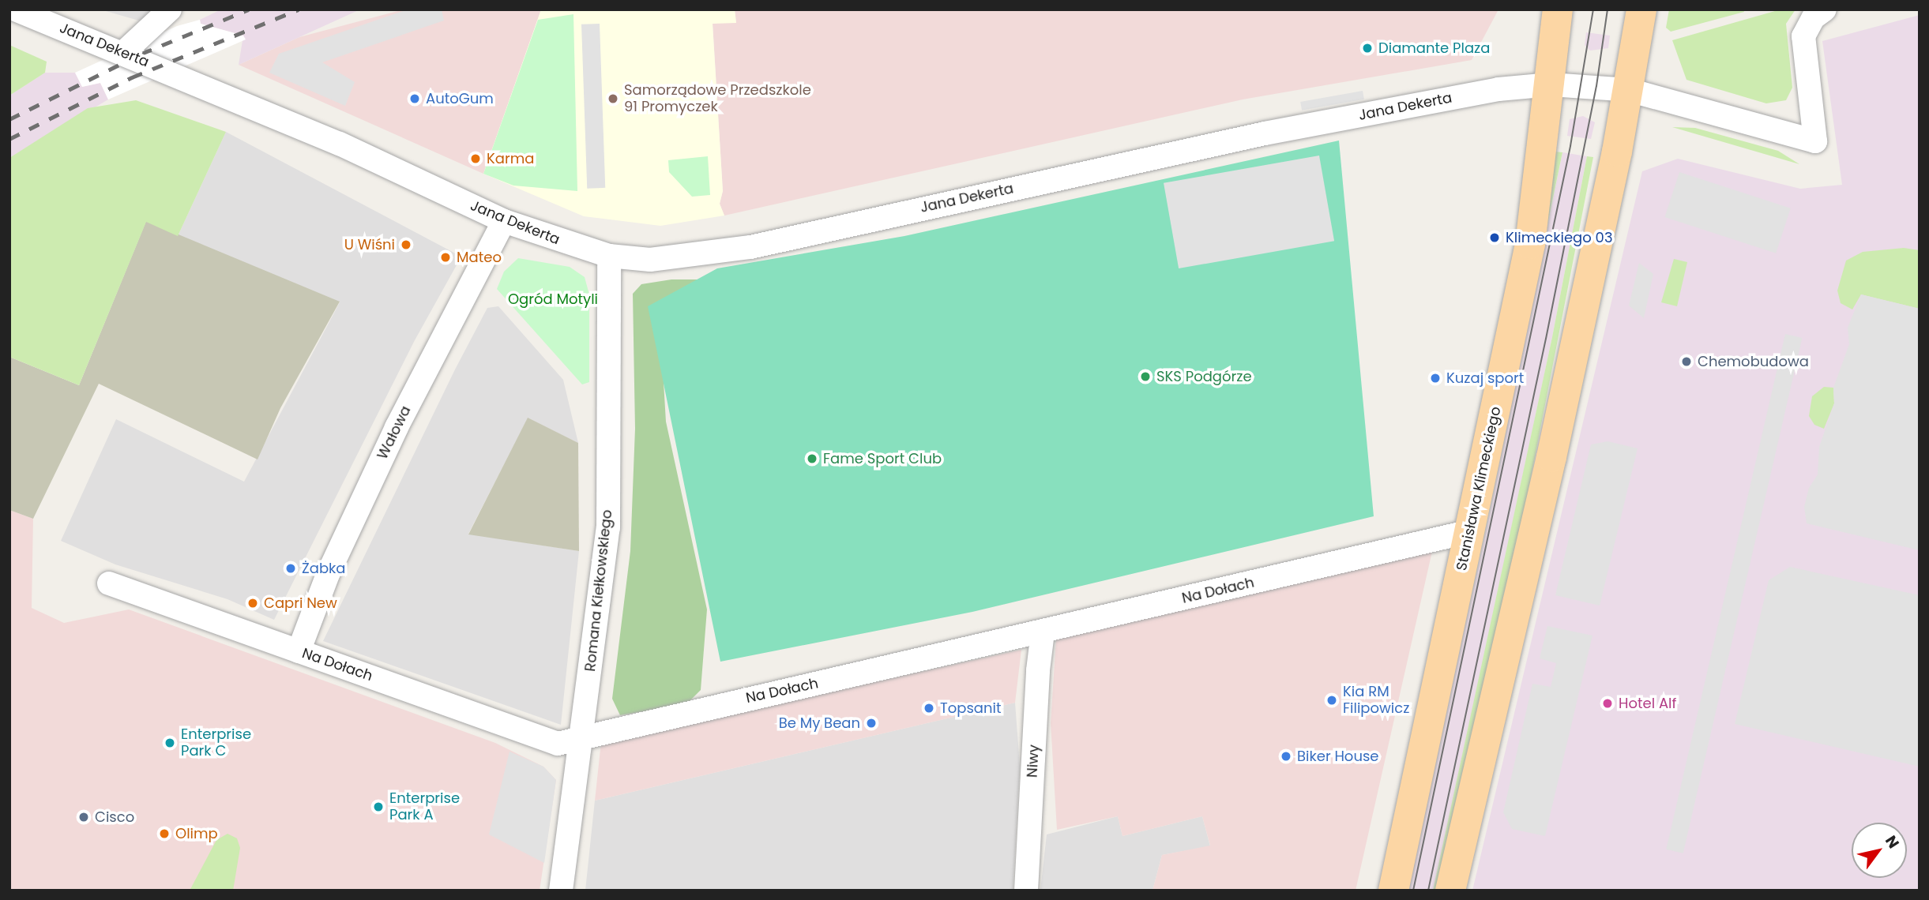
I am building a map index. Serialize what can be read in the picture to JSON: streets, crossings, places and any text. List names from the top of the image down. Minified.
{"streets":{"main road":["Stanisława Klimeckiego"],"street":["Jana Dekerta","Wałowa","Romana Kiełkowskiego","Na Dołach","Niwy"]},"crossings":[["Jana Dekerta","Wałowa"],["Jana Dekerta","Stanisława Klimeckiego"],["Jana Dekerta","Romana Kiełkowskiego"],["Wałowa","Na Dołach"],["Stanisława Klimeckiego","Na Dołach"],["Romana Kiełkowskiego","Na Dołach"],["Na Dołach","Niwy"]],"parks":["Ogród Motyli"],"places":["Diamante Plaza","AutoGum","Samorządowe Przedszkole 91 Promyczek","Karma","Klimeckiego 03","U Wiśni","Mateo","Chemobudowa","SKS Podgórze","Kuzaj sport","Fame Sport Club","Żabka","Capri New","Kia RM Filipowicz","Hotel Alf","Topsanit","Be My Bean","Enterprise Park C","Biker House","Enterprise Park A","Cisco","Olimp"],"north":"top right"}
